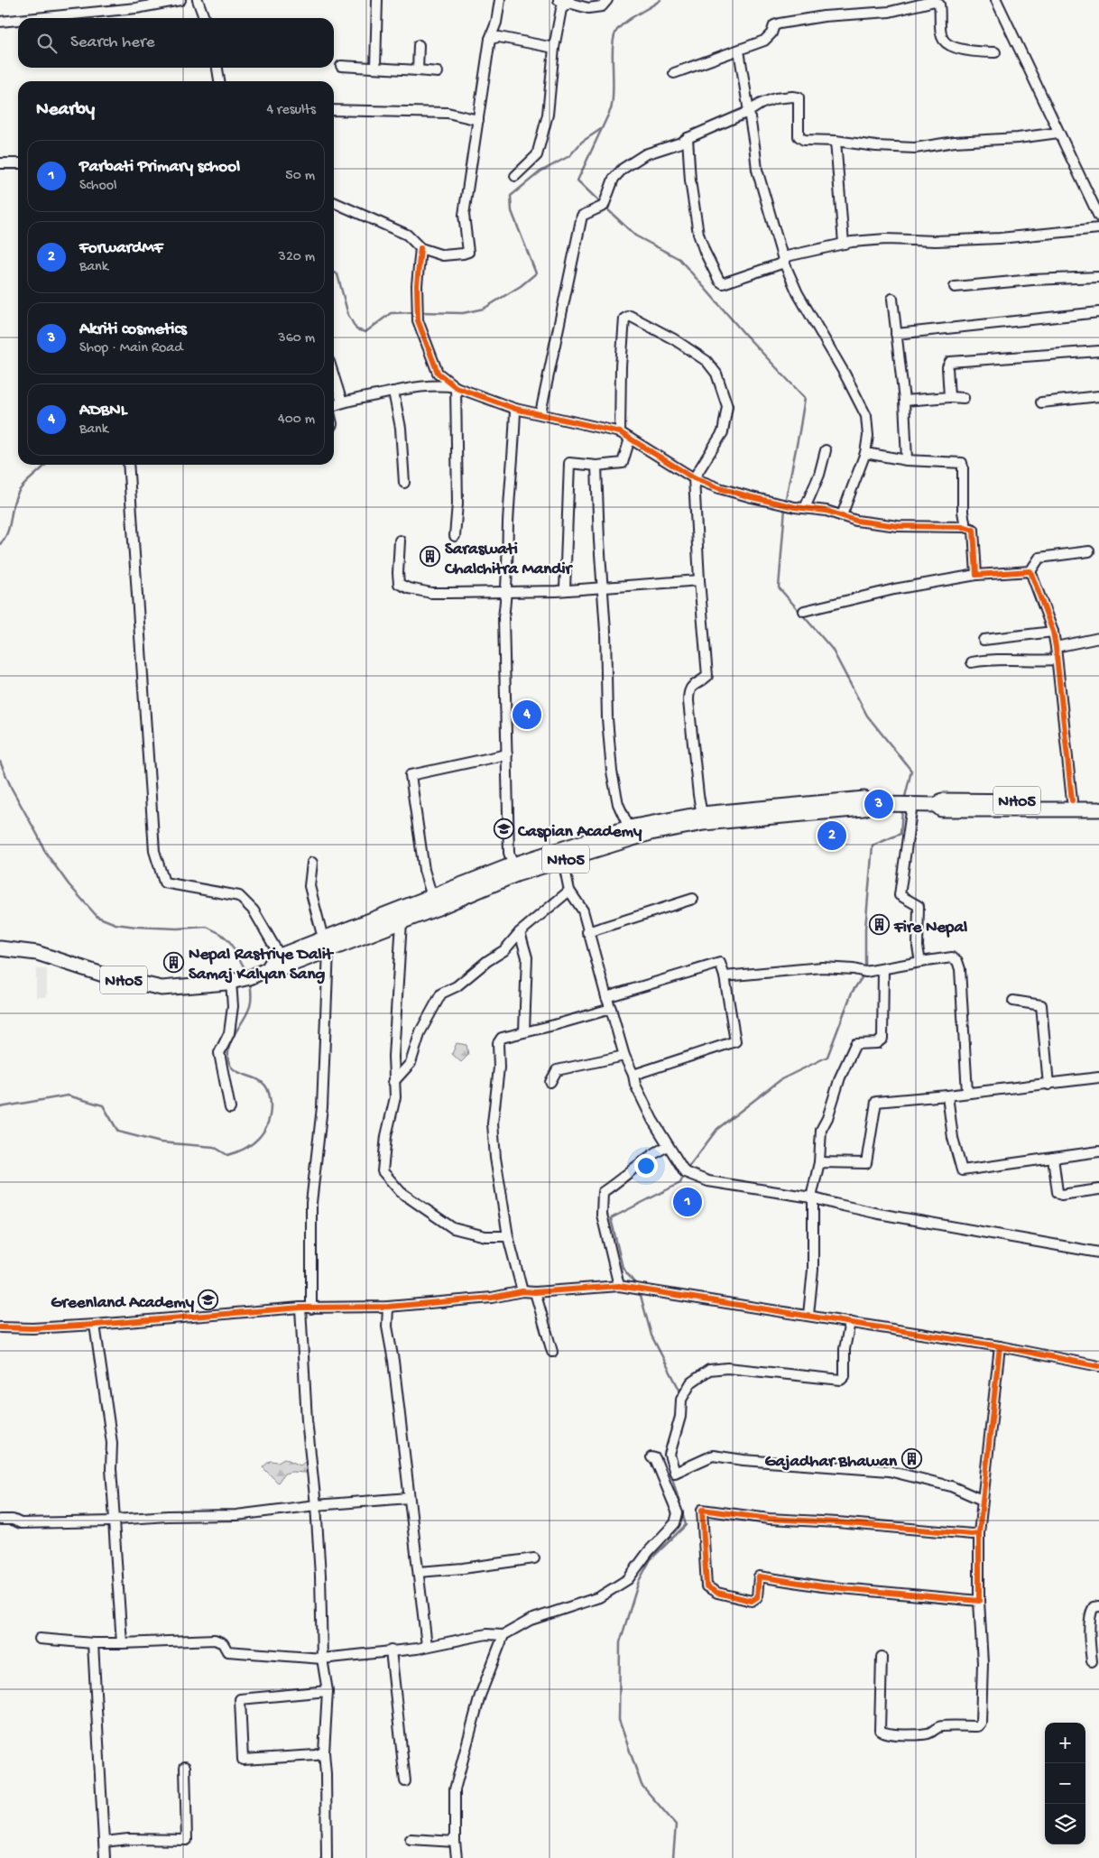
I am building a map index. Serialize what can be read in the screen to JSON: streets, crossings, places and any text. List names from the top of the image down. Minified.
{"streets":{"main road":["NH05"]},"places":{"building":["Saraswati Chalchitra Mandir","Fire Nepal","Nepal Rastriye Dalit Samaj Kalyan Sang","Gajadhar Bhawan"],"school or university":["Caspian Academy","Greenland Academy"]},"page":{"search":"Search here","heading":["Nearby","4 results"],"list":[{"mark":"1","name":"Parbati Primary school","note":"School","value":"50 m"},{"mark":"2","name":"ForwardMF","note":"Bank","value":"320 m"},{"mark":"3","name":"Akriti cosmetics","note":"Shop · Main Road","value":"360 m"},{"mark":"4","name":"ADBNL","note":"Bank","value":"400 m"}],"pins":["4","3","2","1"],"map_buttons":["+","−"]}}
